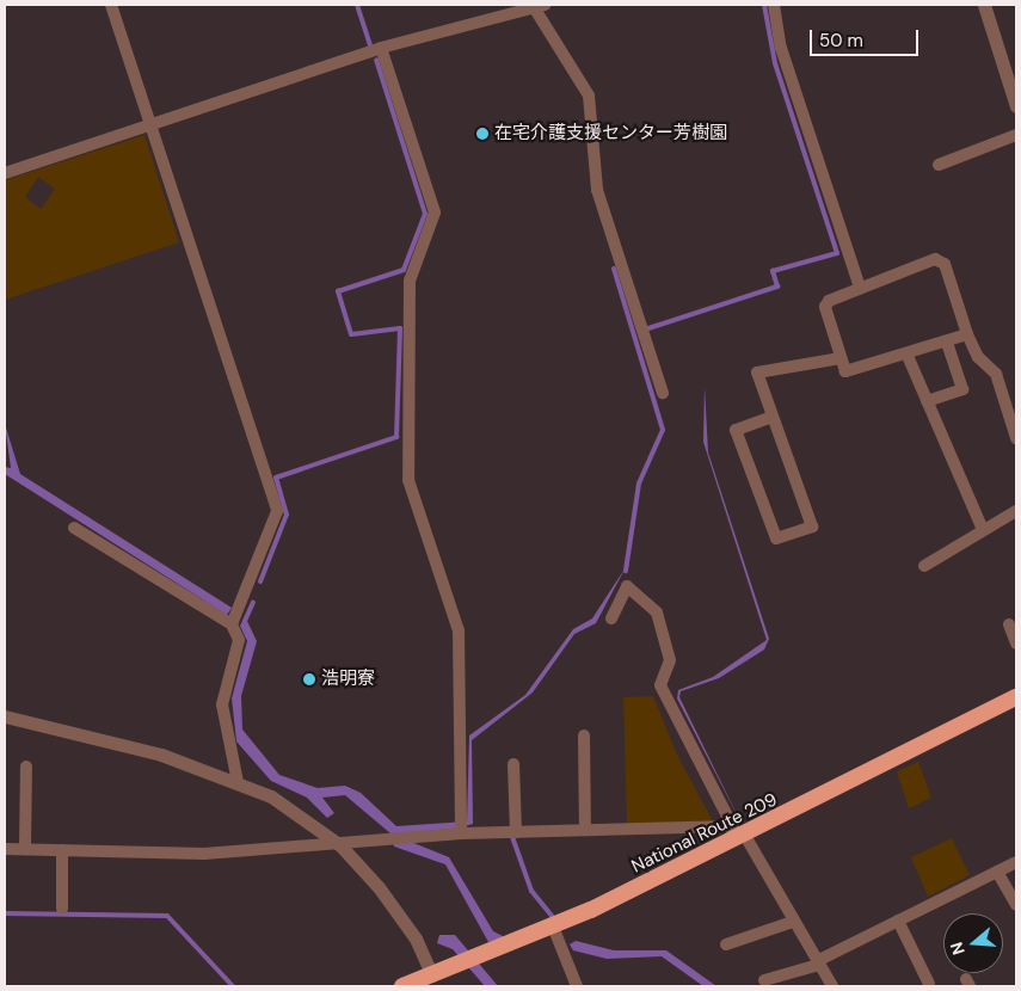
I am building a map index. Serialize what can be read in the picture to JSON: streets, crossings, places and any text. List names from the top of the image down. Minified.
{"streets":{"highway":["National Route 209"]},"places":["在宅介護支援センター芳樹園","浩明寮"],"scale_bar":"50 m","north":"left"}
